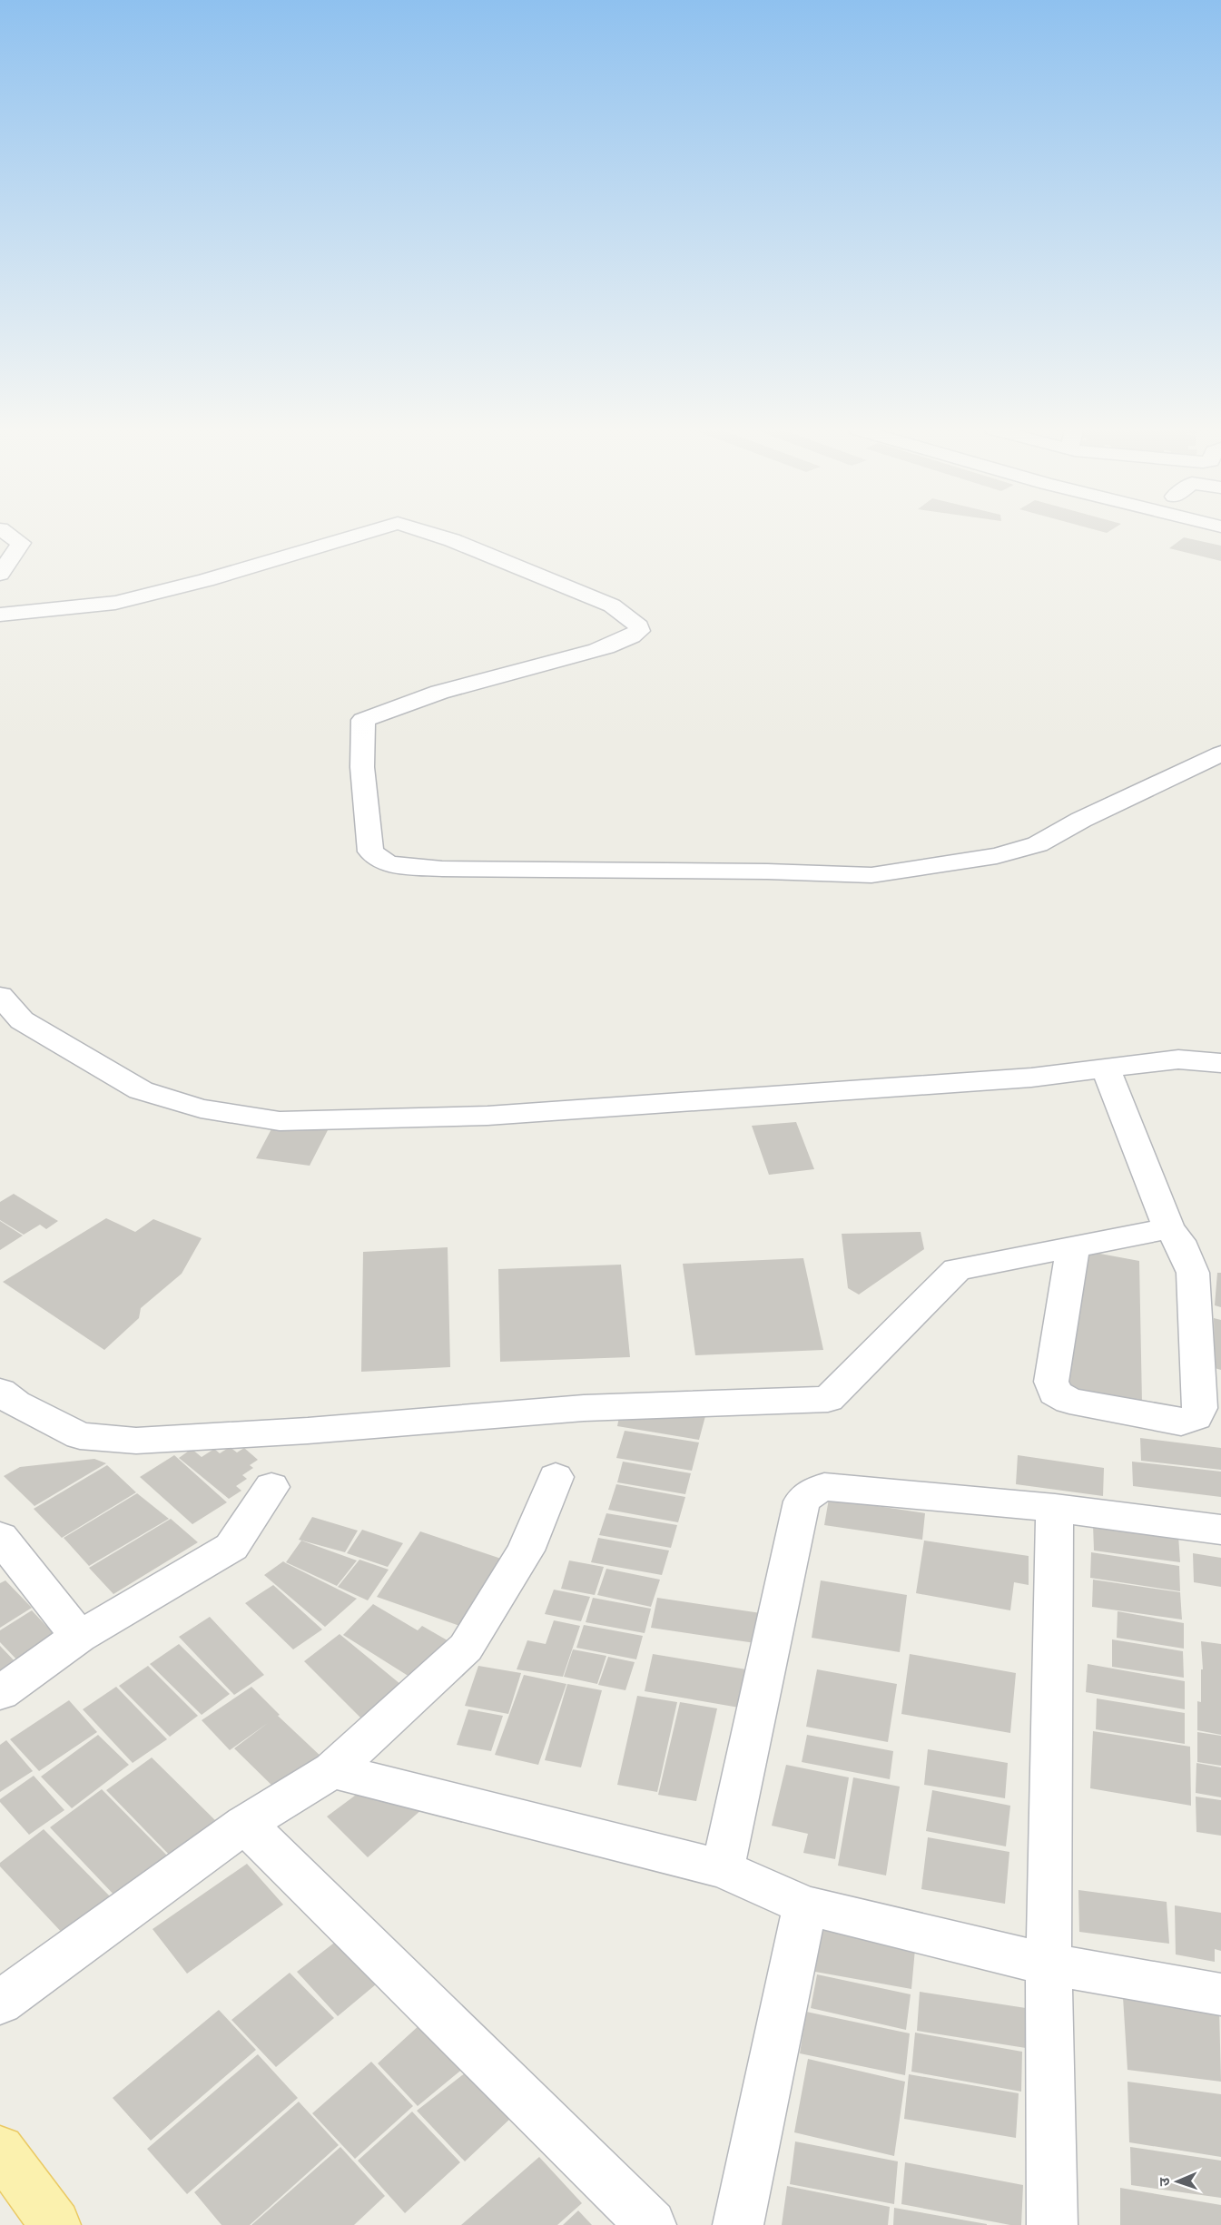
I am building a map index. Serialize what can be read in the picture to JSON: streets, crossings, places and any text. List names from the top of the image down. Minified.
{"north":"left"}
